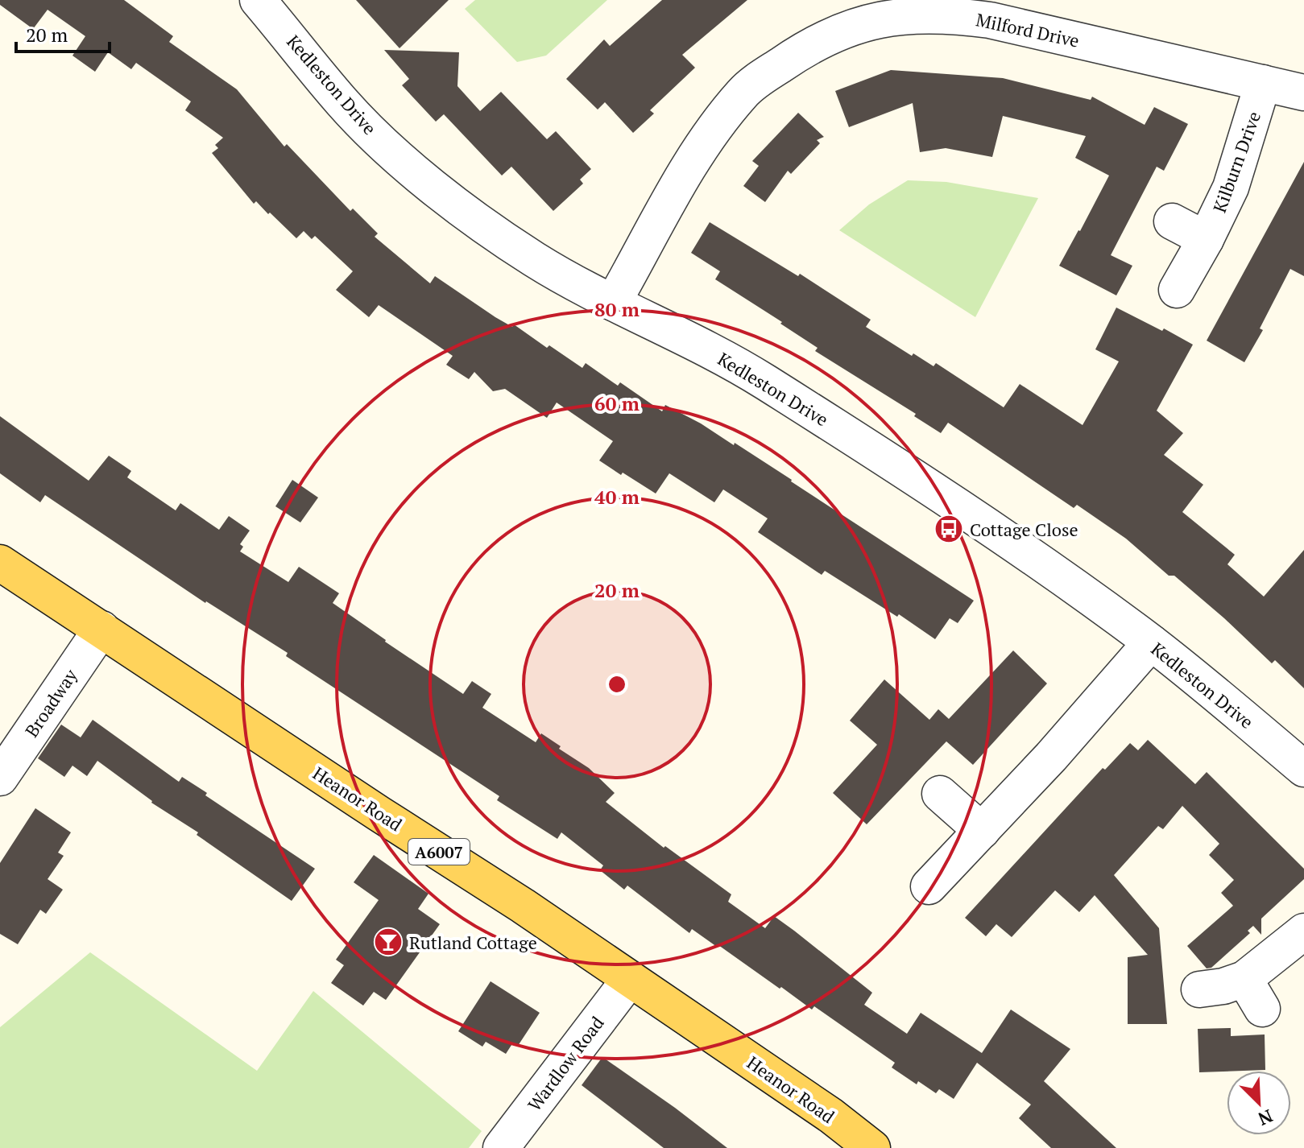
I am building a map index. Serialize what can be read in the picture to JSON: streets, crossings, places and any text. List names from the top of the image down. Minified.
{"streets":{"main road":["Heanor Road","A6007"],"street":["Milford Drive","Kedleston Drive","Kilburn Drive","Broadway","Wardlow Road"]},"crossings":[["Milford Drive","Kedleston Drive"],["Milford Drive","Kilburn Drive"],["Broadway","Heanor Road"],["Heanor Road","Wardlow Road"]],"places":{"bus stop":["Cottage Close"],"bar":["Rutland Cottage"]},"scale_bar":"20 m","north":"bottom right","rings":["80 m","60 m","40 m","20 m"]}
